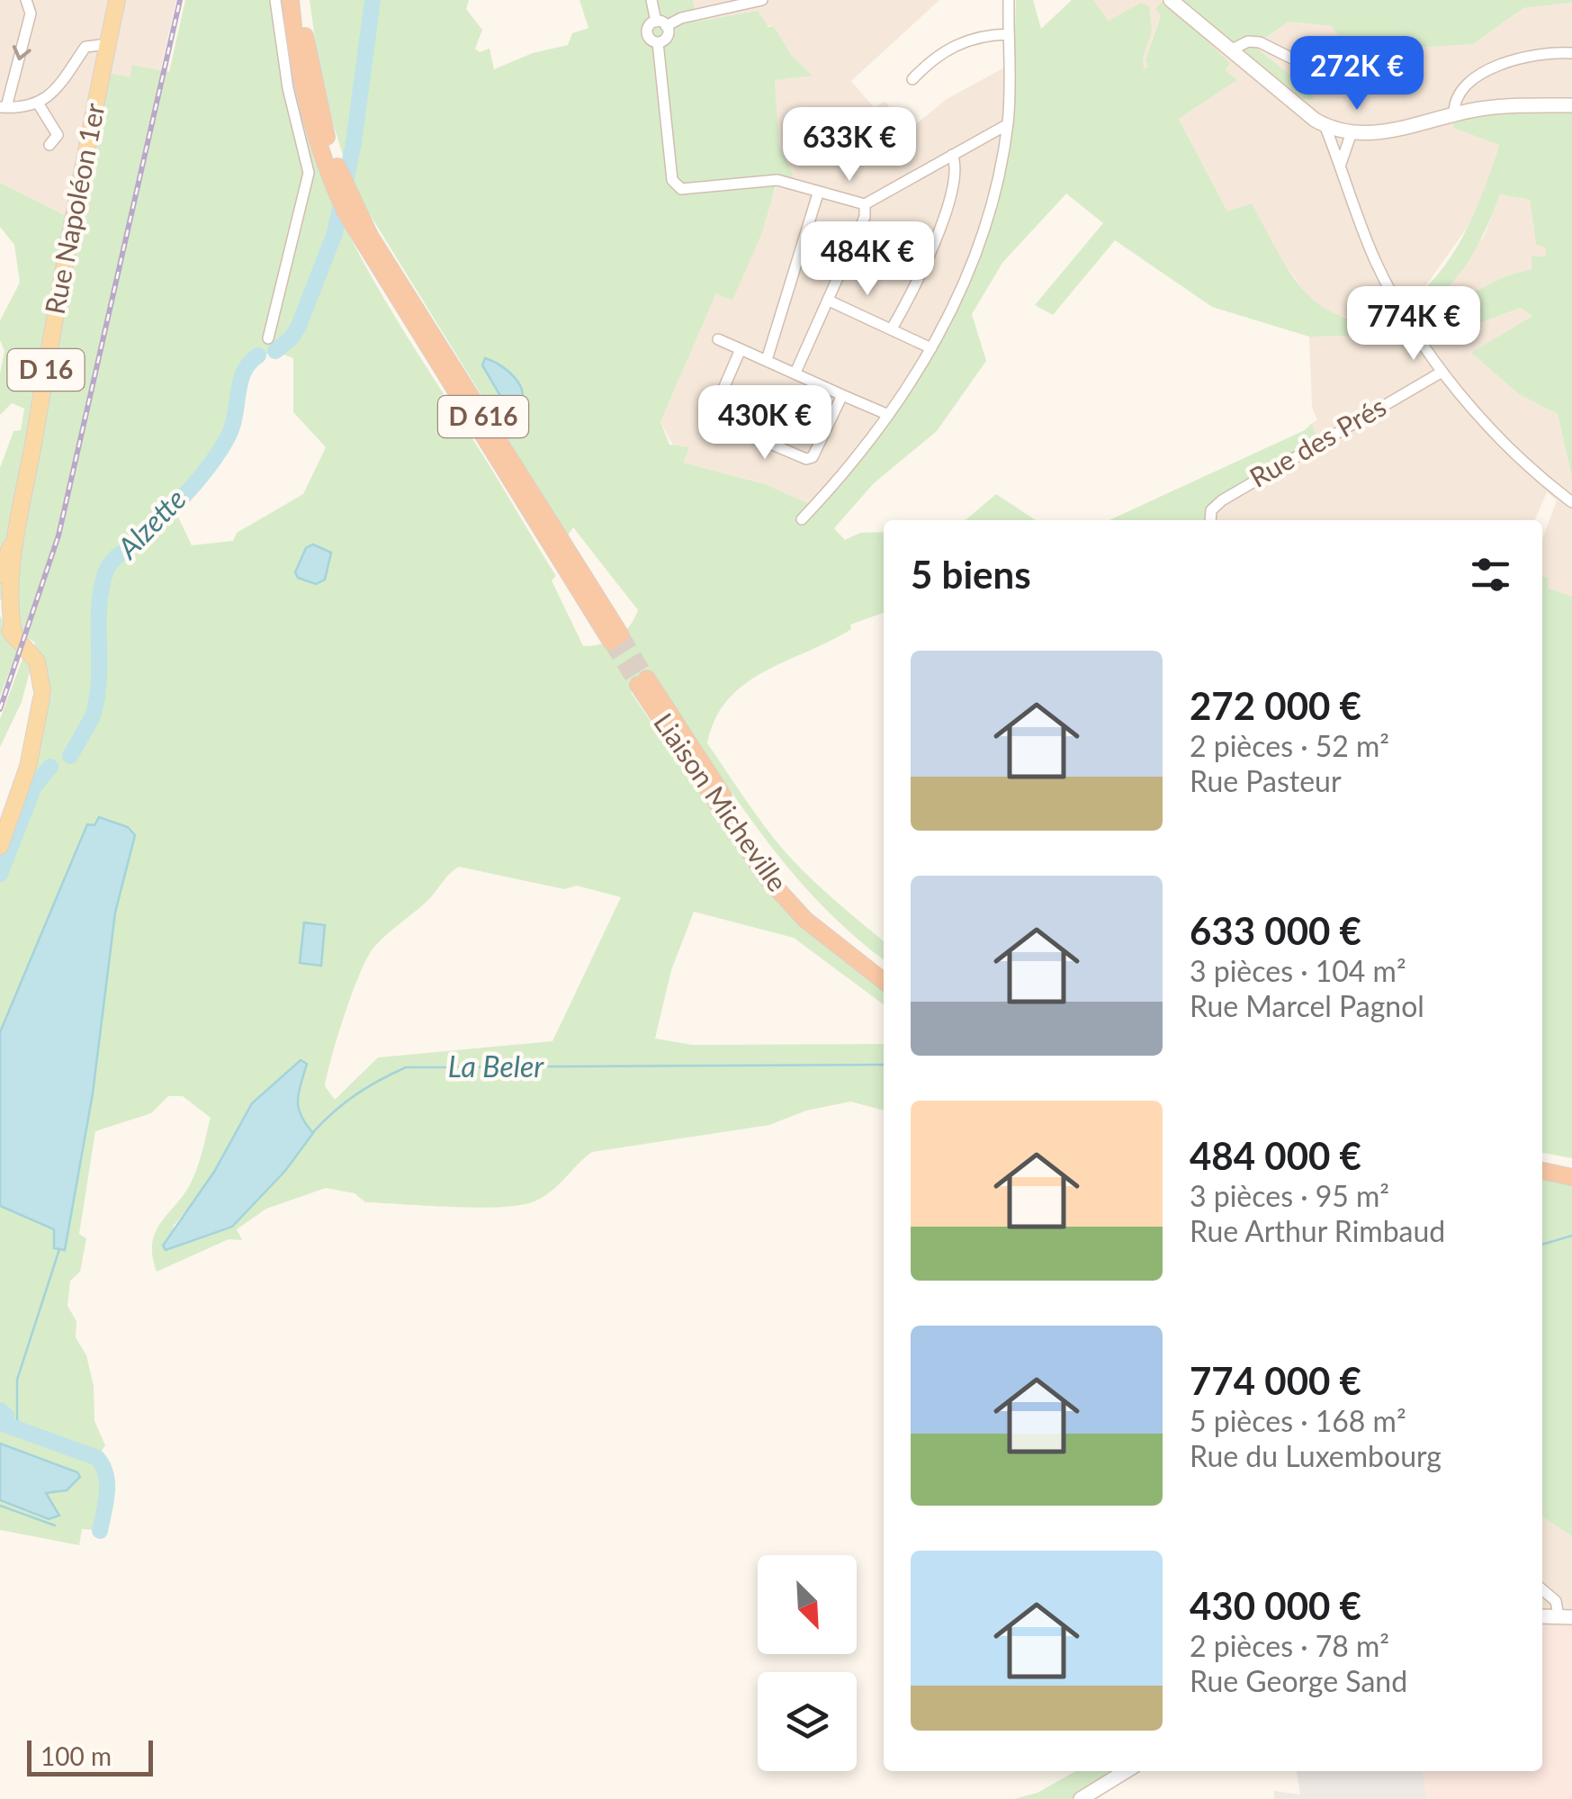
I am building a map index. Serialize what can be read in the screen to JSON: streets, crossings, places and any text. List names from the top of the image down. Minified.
{"streets":{"highway":["D 616","Liaison Micheville"],"main road":["Rue Napoléon 1er","D 16"],"street":["Rue des Prés"]},"crossings":[["Rue Napoléon 1er","D 16"]],"water":["Alzette","La Beler"],"scale_bar":"100 m","north":"bottom right","page":{"price":["272K €","633K €","484K €","774K €","430K €"],"heading":"5 biens","list":[{"name":"272 000 €","note":"2 pièces · 52 m² · Rue Pasteur"},{"name":"633 000 €","note":"3 pièces · 104 m² · Rue Marcel Pagnol"},{"name":"484 000 €","note":"3 pièces · 95 m² · Rue Arthur Rimbaud"},{"name":"774 000 €","note":"5 pièces · 168 m² · Rue du Luxembourg"},{"name":"430 000 €","note":"2 pièces · 78 m² · Rue George Sand"}],"scale":"100 m"}}
